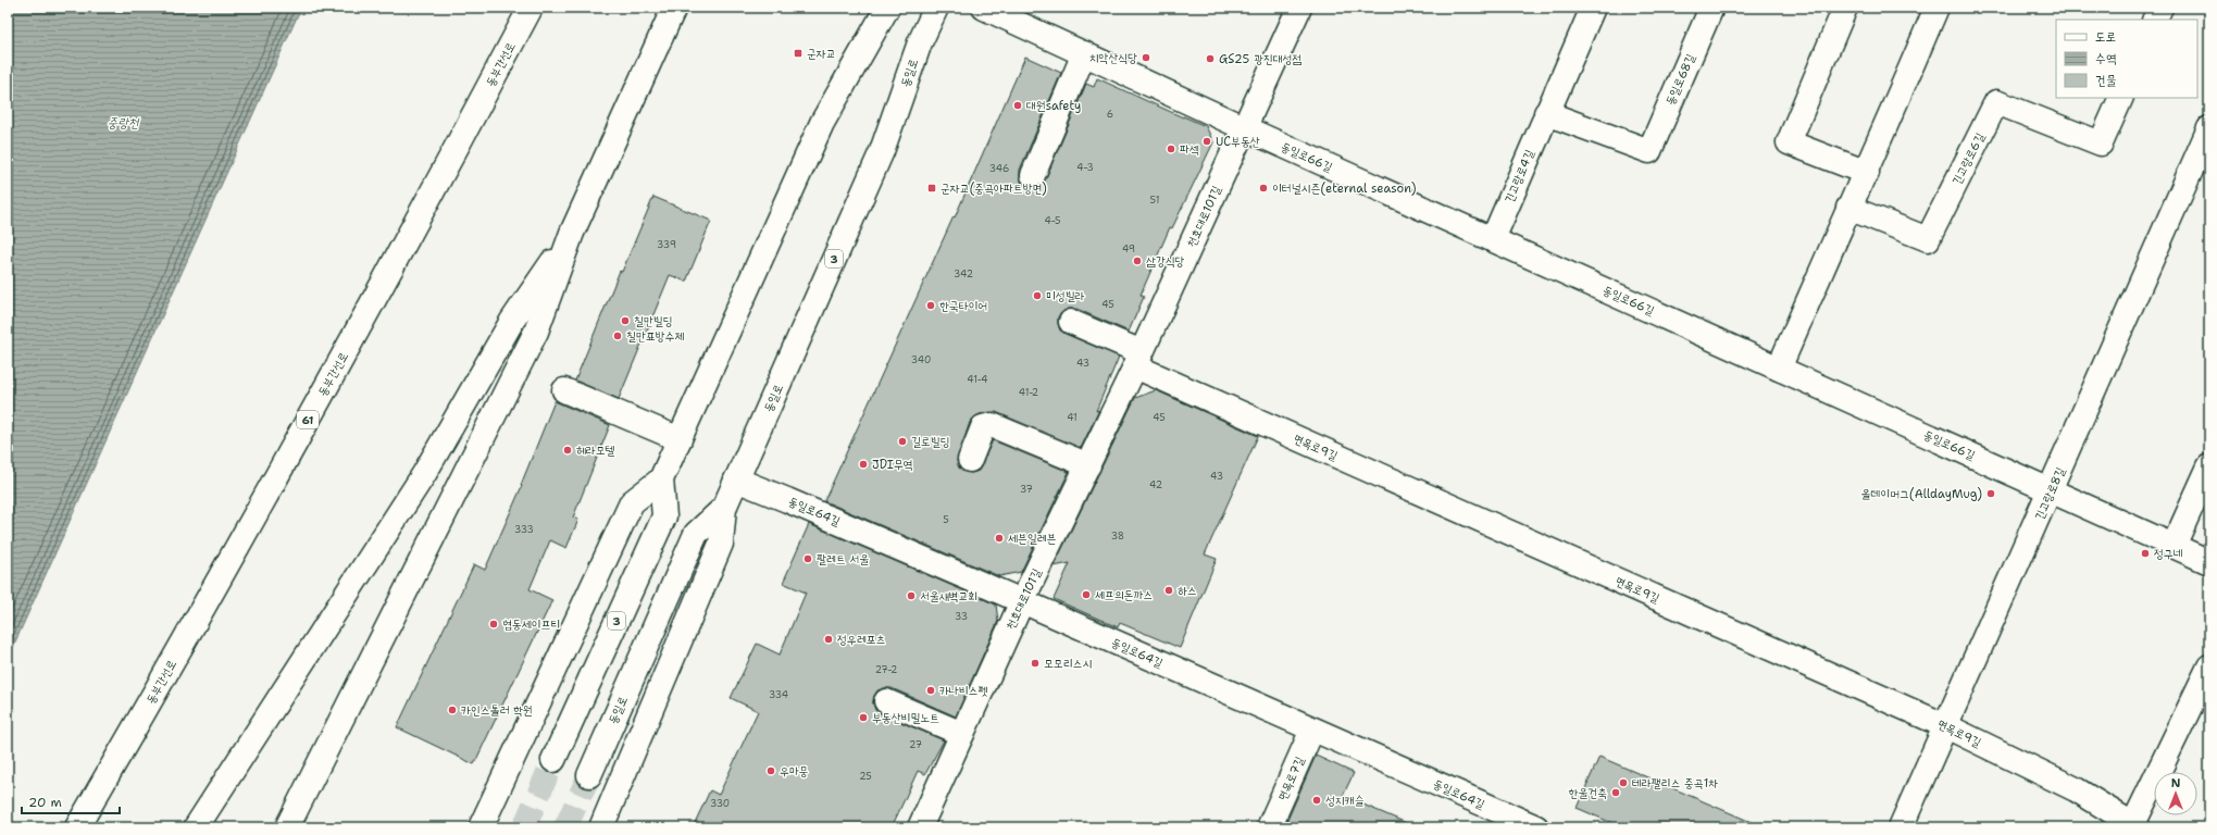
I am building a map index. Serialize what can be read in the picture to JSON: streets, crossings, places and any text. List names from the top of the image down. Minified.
{"streets":{"main road":["동부간선로","동일로","동일로68길","동일로66길","긴고랑로6길","긴고랑로4길","천호대로101길","3","61","면목로9길","긴고랑로8길","동일로64길","면목로7길"]},"crossings":[["동일로","동일로64길"],["동일로68길","긴고랑로4길"],["동일로66길","긴고랑로4길"],["동일로66길","천호대로101길"],["동일로66길","긴고랑로8길"],["천호대로101길","면목로9길"],["천호대로101길","동일로64길"],["면목로9길","긴고랑로8길"],["동일로64길","면목로7길"]],"water":["중랑천"],"places":{"transit":["군자교","군자교(중곡아파트방면)"],"other":["치악산식당","GS25 광진대성점","대원safety","UC부동산","파섹","이터널시즌(eternal season)","삼강식당","미성빌라","한국타이어","칠만빌딩","칠만표방수제","길로빌딩","헤라모텔","JDI무역","올데이머그(AlldayMug)","세븐일레븐","정구네","팔레트 서울","하스","셰프의돈까스","서울새벽교회","협동세이프티","정우레포츠","모모리스시","카나비스펫","카인스톨러 학원","부동산비밀노트","우마뭉","테라팰리스 중곡1차","한울건축","성지캐슬"]},"house_numbers":["6","4-3","346","51","4-5","339","49","342","45","340","43","41-4","41-2","41","45","43","42","37","5","333","38","33","27-2","334","27","25","330"],"legend":["도로","수역","건물"],"scale_bar":"20 m","north":"top"}
